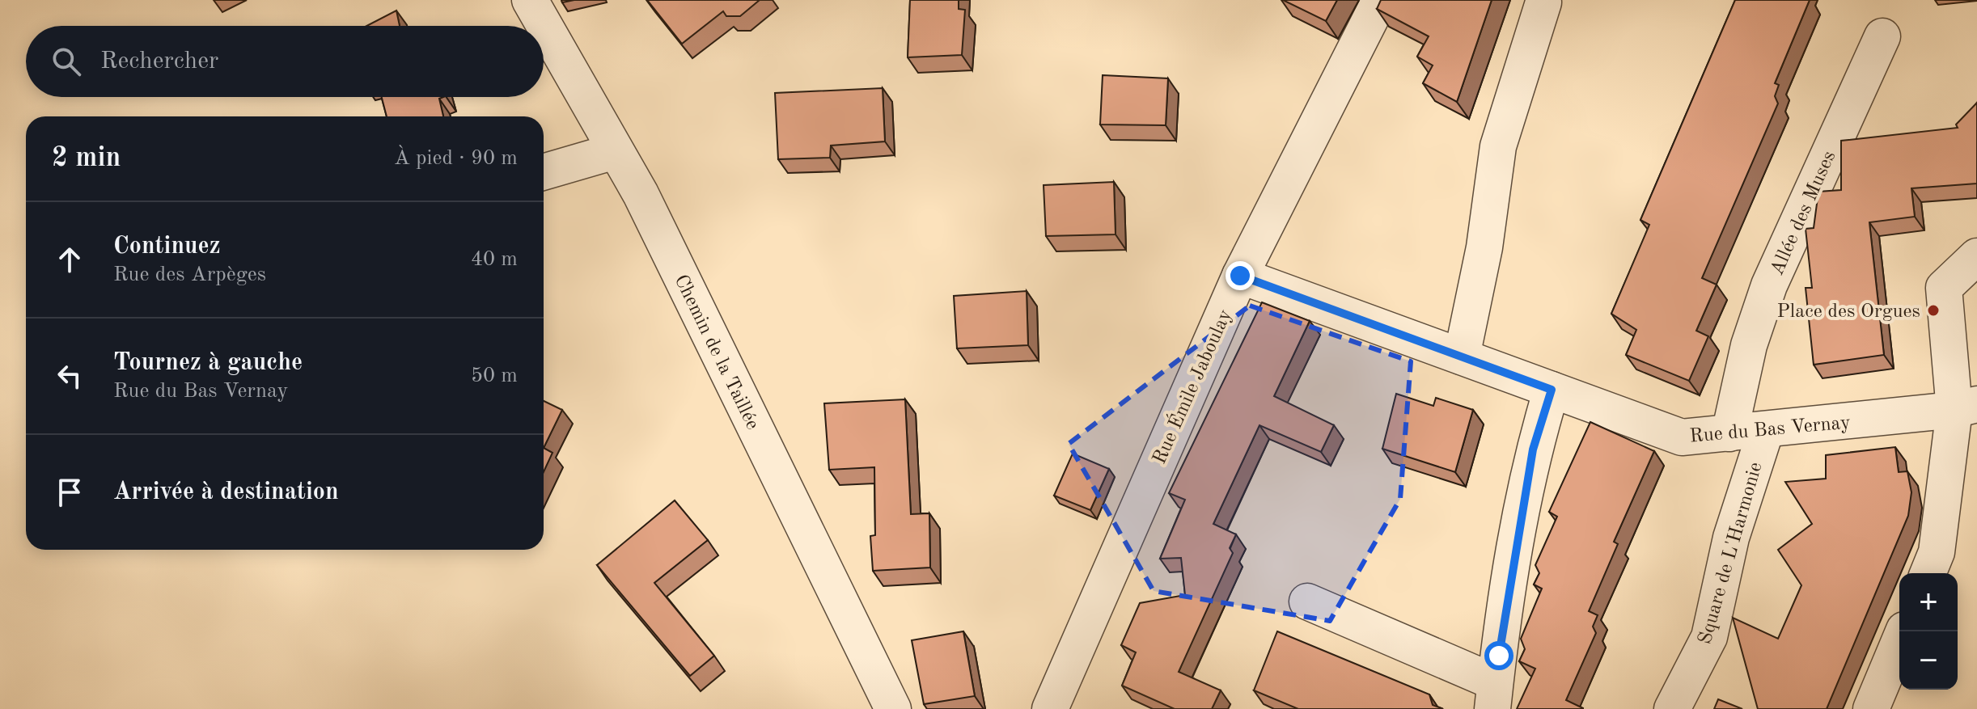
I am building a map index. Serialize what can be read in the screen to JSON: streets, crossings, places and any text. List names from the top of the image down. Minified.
{"streets":{"street":["Allée des Muses","Chemin de la Taillée","Rue Émile Jaboulay","Rue du Bas Vernay","Square de L'Harmonie"]},"crossings":[["Allée des Muses","Rue du Bas Vernay"],["Rue Émile Jaboulay","Rue du Bas Vernay"],["Rue du Bas Vernay","Square de L'Harmonie"]],"places":["Place des Orgues"],"page":{"search":"Rechercher","heading":["2 min","À pied · 90 m"],"list":[["Continuez","Rue des Arpèges","40 m"],["Tournez à gauche","Rue du Bas Vernay","50 m"],"Arrivée à destination"],"map_buttons":["+","−"]}}
